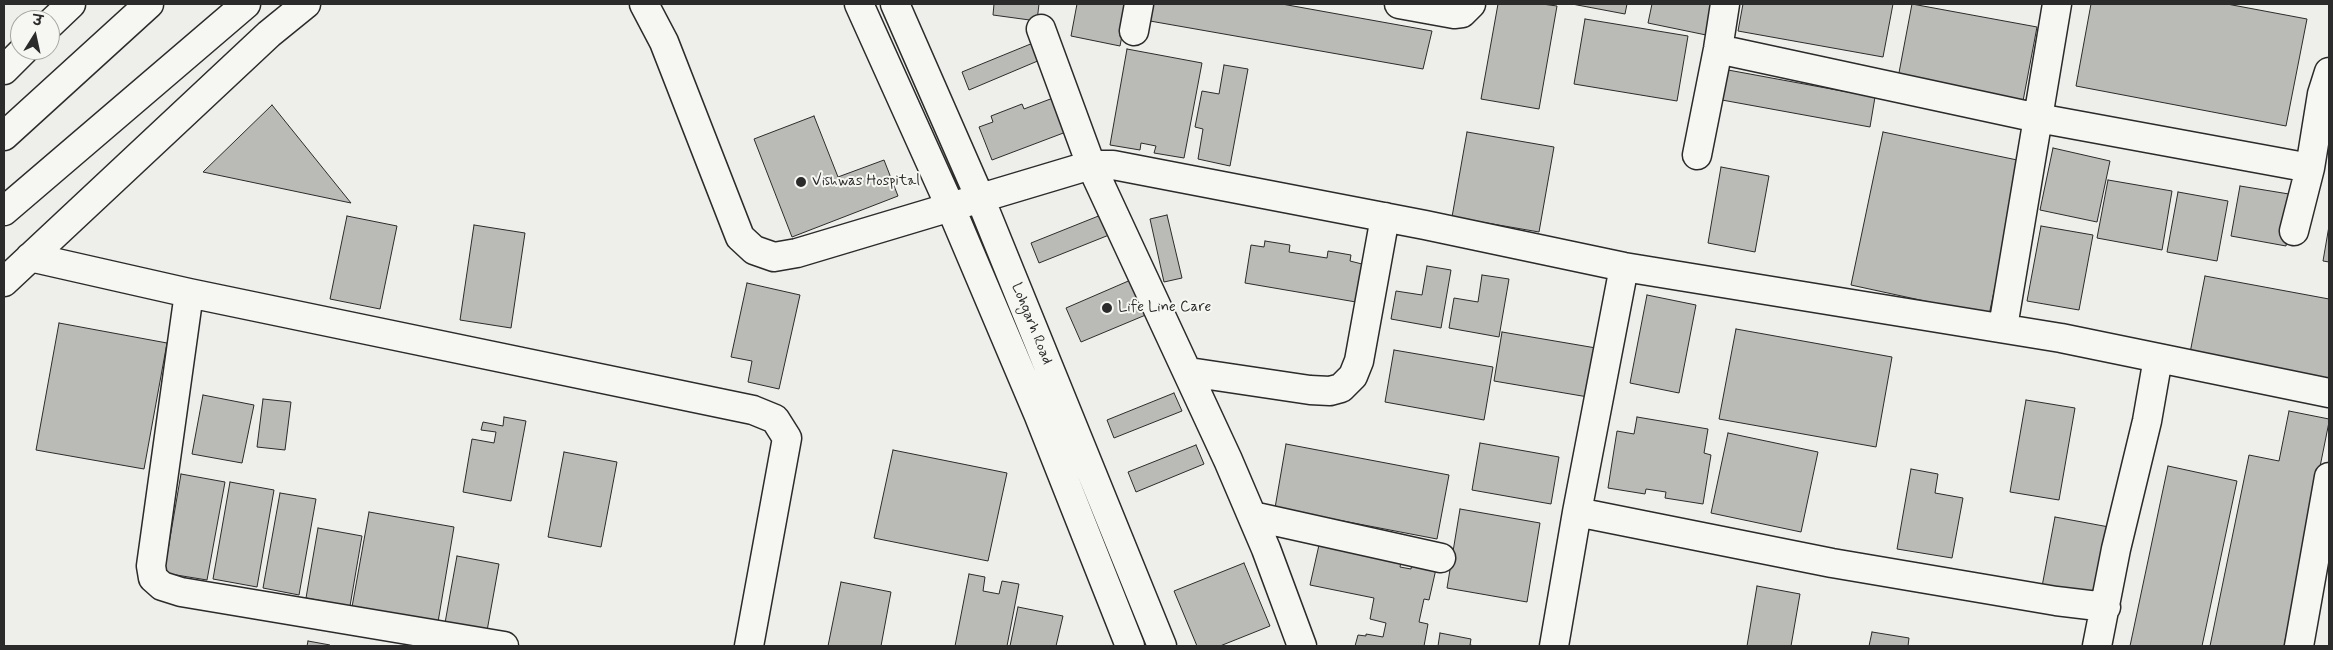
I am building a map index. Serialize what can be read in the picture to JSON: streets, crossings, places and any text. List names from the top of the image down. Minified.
{"streets":{"main road":["Lohgarh Road"]},"places":["Vishwas Hospital","Life Line Care"],"north":"top"}
